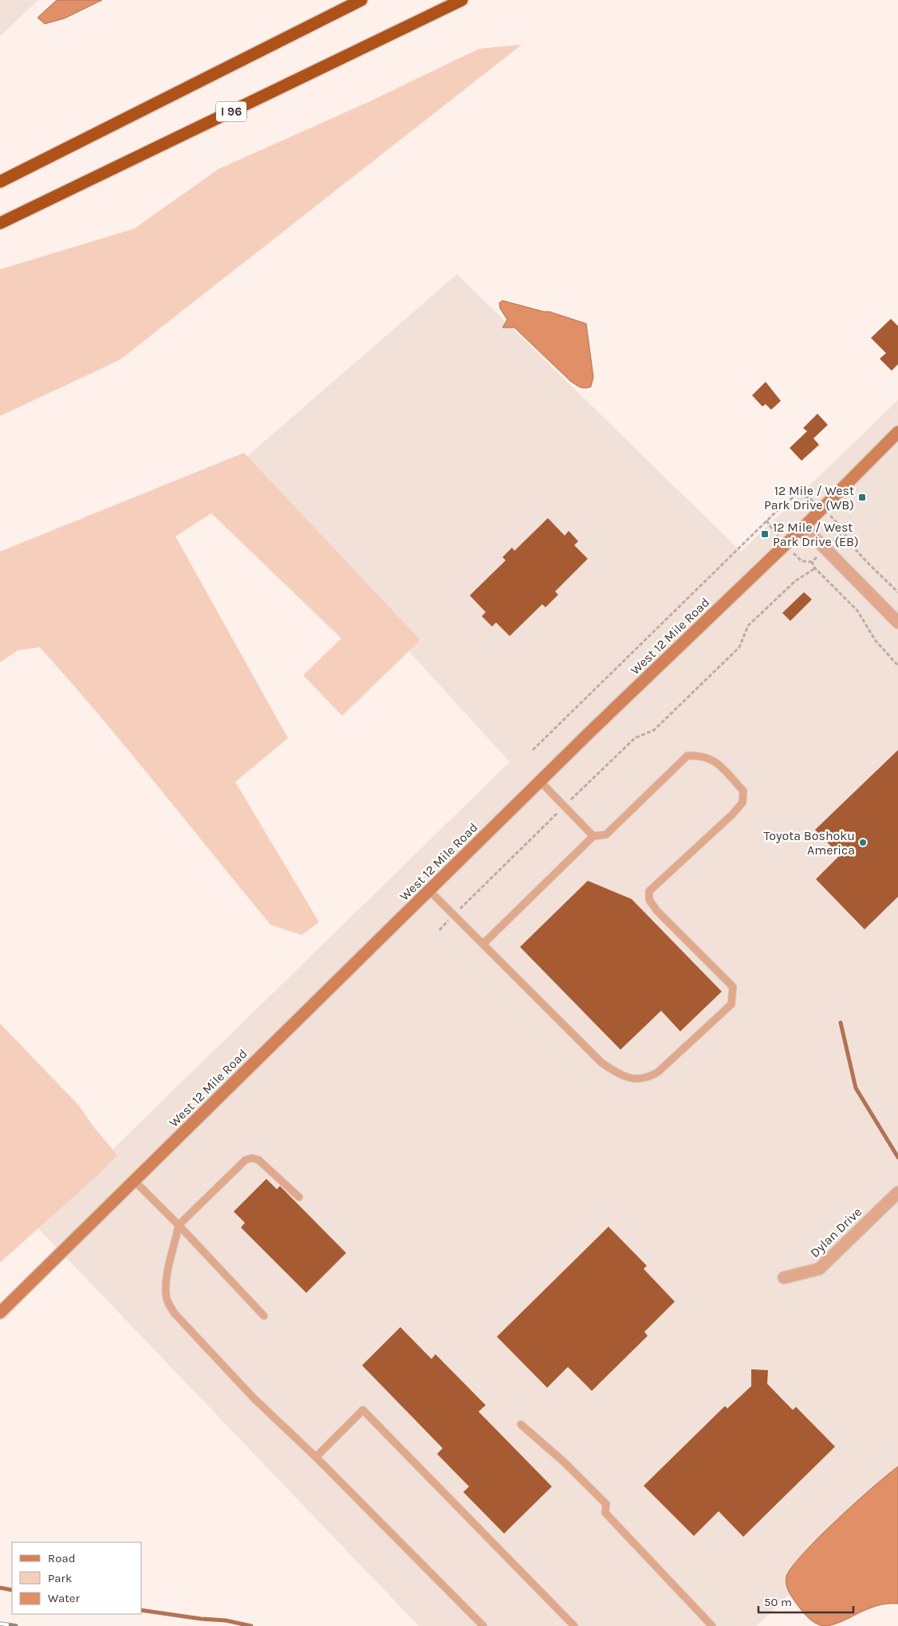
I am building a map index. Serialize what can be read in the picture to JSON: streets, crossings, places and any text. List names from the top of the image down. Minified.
{"streets":{"highway":["I 96"],"main road":["West 12 Mile Road"],"street":["Dylan Drive"]},"places":{"transit":["12 Mile / West Park Drive (WB)","12 Mile / West Park Drive (EB)"],"other":["Toyota Boshoku America"]},"legend":["Road","Park","Water"],"scale_bar":"50 m"}
